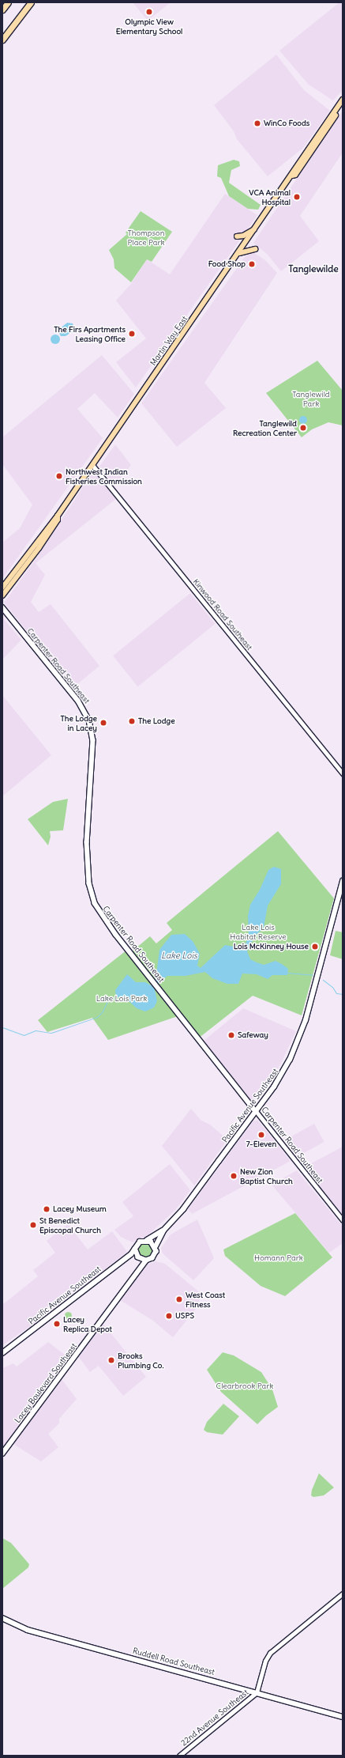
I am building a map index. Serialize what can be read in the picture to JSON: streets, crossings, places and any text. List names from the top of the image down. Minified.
{"streets":{"main road":["Martin Way East","Carpenter Road Southeast","Pacific Avenue Southeast","Lacey Boulevard Southeast","Ruddell Road Southeast"],"street":["Kinwood Road Southeast","22nd Avenue Southeast"]},"crossings":[["Martin Way East","Kinwood Road Southeast"],["Carpenter Road Southeast","Pacific Avenue Southeast"],["Pacific Avenue Southeast","Lacey Boulevard Southeast"],["Ruddell Road Southeast","22nd Avenue Southeast"]],"districts":["Tanglewilde"],"water":["Lake Lois"],"parks":["Thompson Place Park","Tanglewild Park","Lake Lois Habitat Reserve","Lake Lois Park","Homann Park","Clearbrook Park"],"places":["Olympic View Elementary School","WinCo Foods","VCA Animal Hospital","Food Shop","The Firs Apartments Leasing Office","Tanglewild Recreation Center","Northwest Indian Fisheries Commission","The Lodge","The Lodge in Lacey","Lois McKinney House","Safeway","7-Eleven","New Zion Baptist Church","Lacey Museum","St Benedict Episcopal Church","West Coast Fitness","USPS","Lacey Replica Depot","Brooks Plumbing Co."]}
